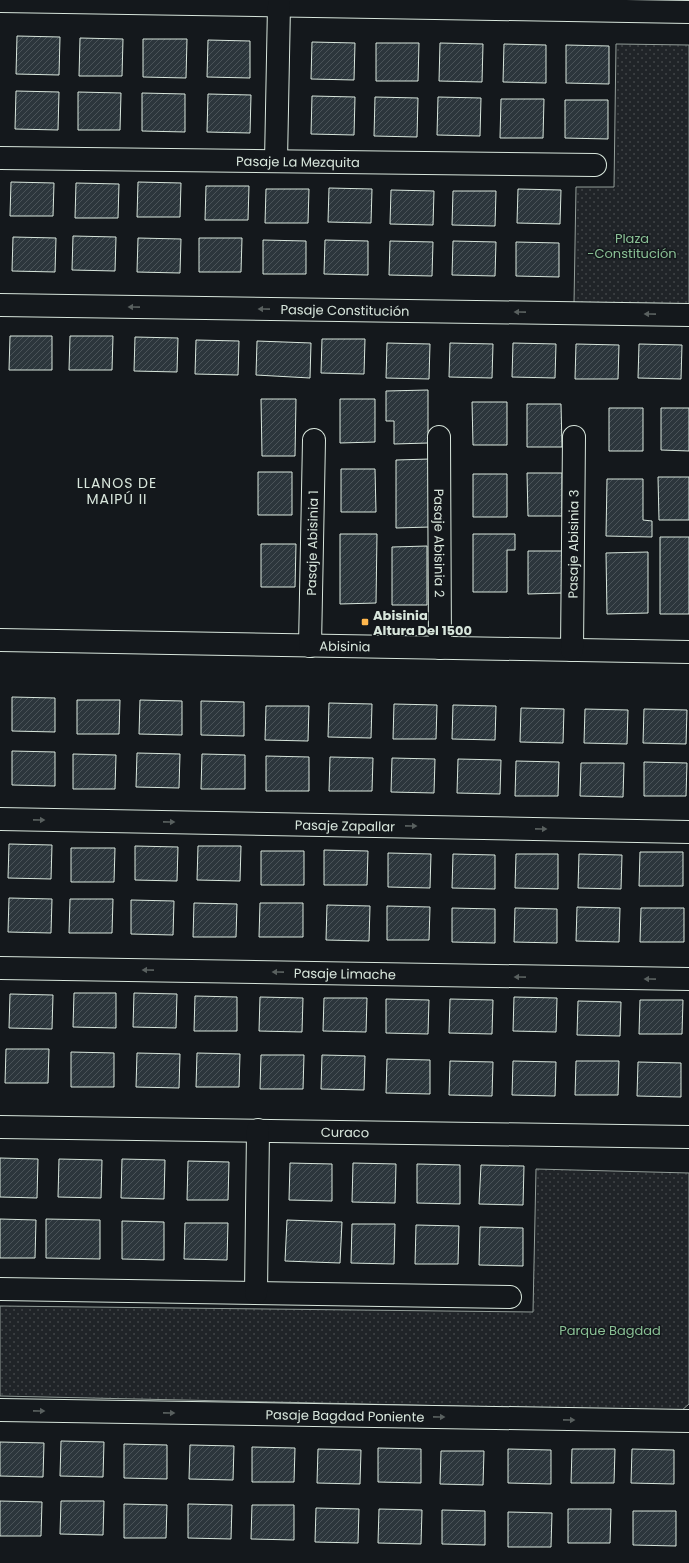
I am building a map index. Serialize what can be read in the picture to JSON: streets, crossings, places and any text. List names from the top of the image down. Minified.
{"streets":{"street":["Pasaje La Mezquita","Pasaje Constitución","Pasaje Abisinia 1","Pasaje Abisinia 2","Pasaje Abisinia 3","Abisinia","Pasaje Zapallar","Pasaje Limache","Curaco","Pasaje Bagdad Poniente"]},"crossings":[["Pasaje Abisinia 1","Abisinia"],["Pasaje Abisinia 2","Abisinia"],["Pasaje Abisinia 3","Abisinia"]],"one_way":["Pasaje Constitución","Pasaje Zapallar","Pasaje Limache"],"districts":["LLANOS DE MAIPÚ II"],"parks":["Plaza -Constitución","Parque Bagdad"],"places":{"transit":["Abisinia Altura Del 1500"]}}
